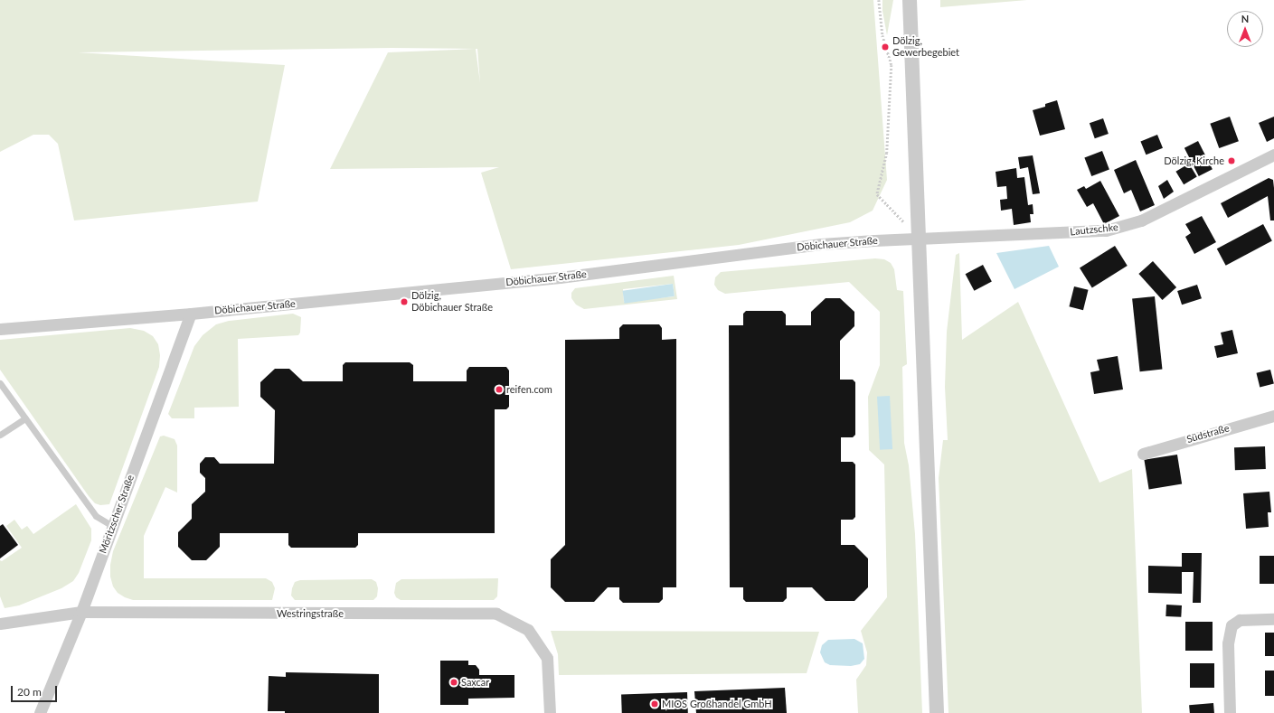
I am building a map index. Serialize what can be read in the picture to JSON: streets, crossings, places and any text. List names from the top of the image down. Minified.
{"streets":{"street":["Lautzschke","Döbichauer Straße","Südstraße","Möritzscher Straße","Westringstraße"]},"crossings":[["Lautzschke","Döbichauer Straße"],["Döbichauer Straße","Möritzscher Straße"],["Möritzscher Straße","Westringstraße"]],"places":["Dölzig, Gewerbegebiet","Dölzig, Kirche","Dölzig, Döbichauer Straße","reifen.com","Saxcar","MIOS Großhandel GmbH"],"scale_bar":"20 m","north":"top"}
